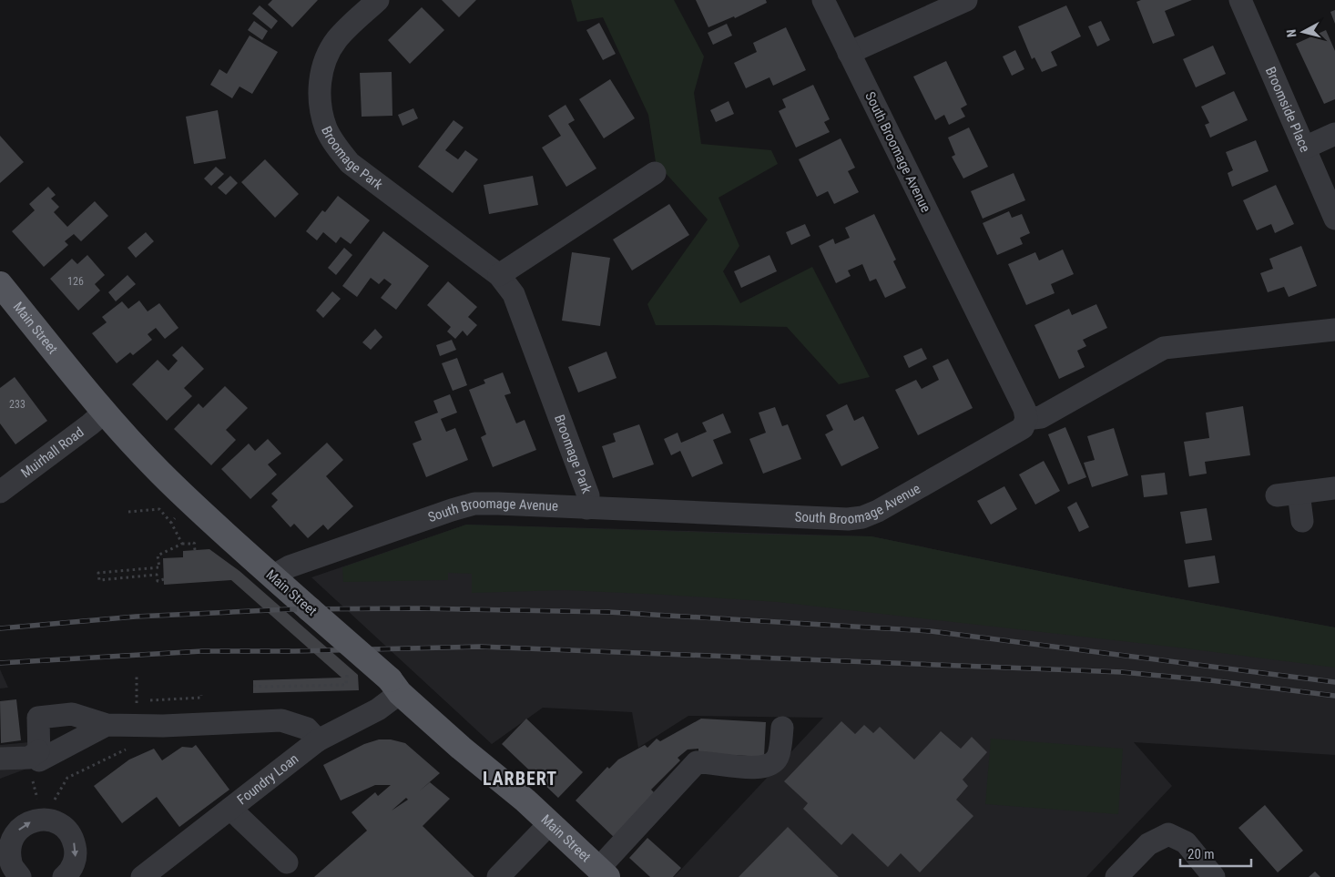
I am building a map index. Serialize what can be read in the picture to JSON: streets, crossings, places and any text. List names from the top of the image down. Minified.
{"streets":{"main road":["Main Street"],"street":["Broomside Place","South Broomage Avenue","Broomage Park","Muirhall Road","Foundry Loan"]},"crossings":[["South Broomage Avenue","Broomage Park"],["South Broomage Avenue","Main Street"],["Main Street","Muirhall Road"],["Main Street","Foundry Loan"]],"districts":["LARBERT"],"house_numbers":["126","233"],"scale_bar":"20 m","north":"left"}
